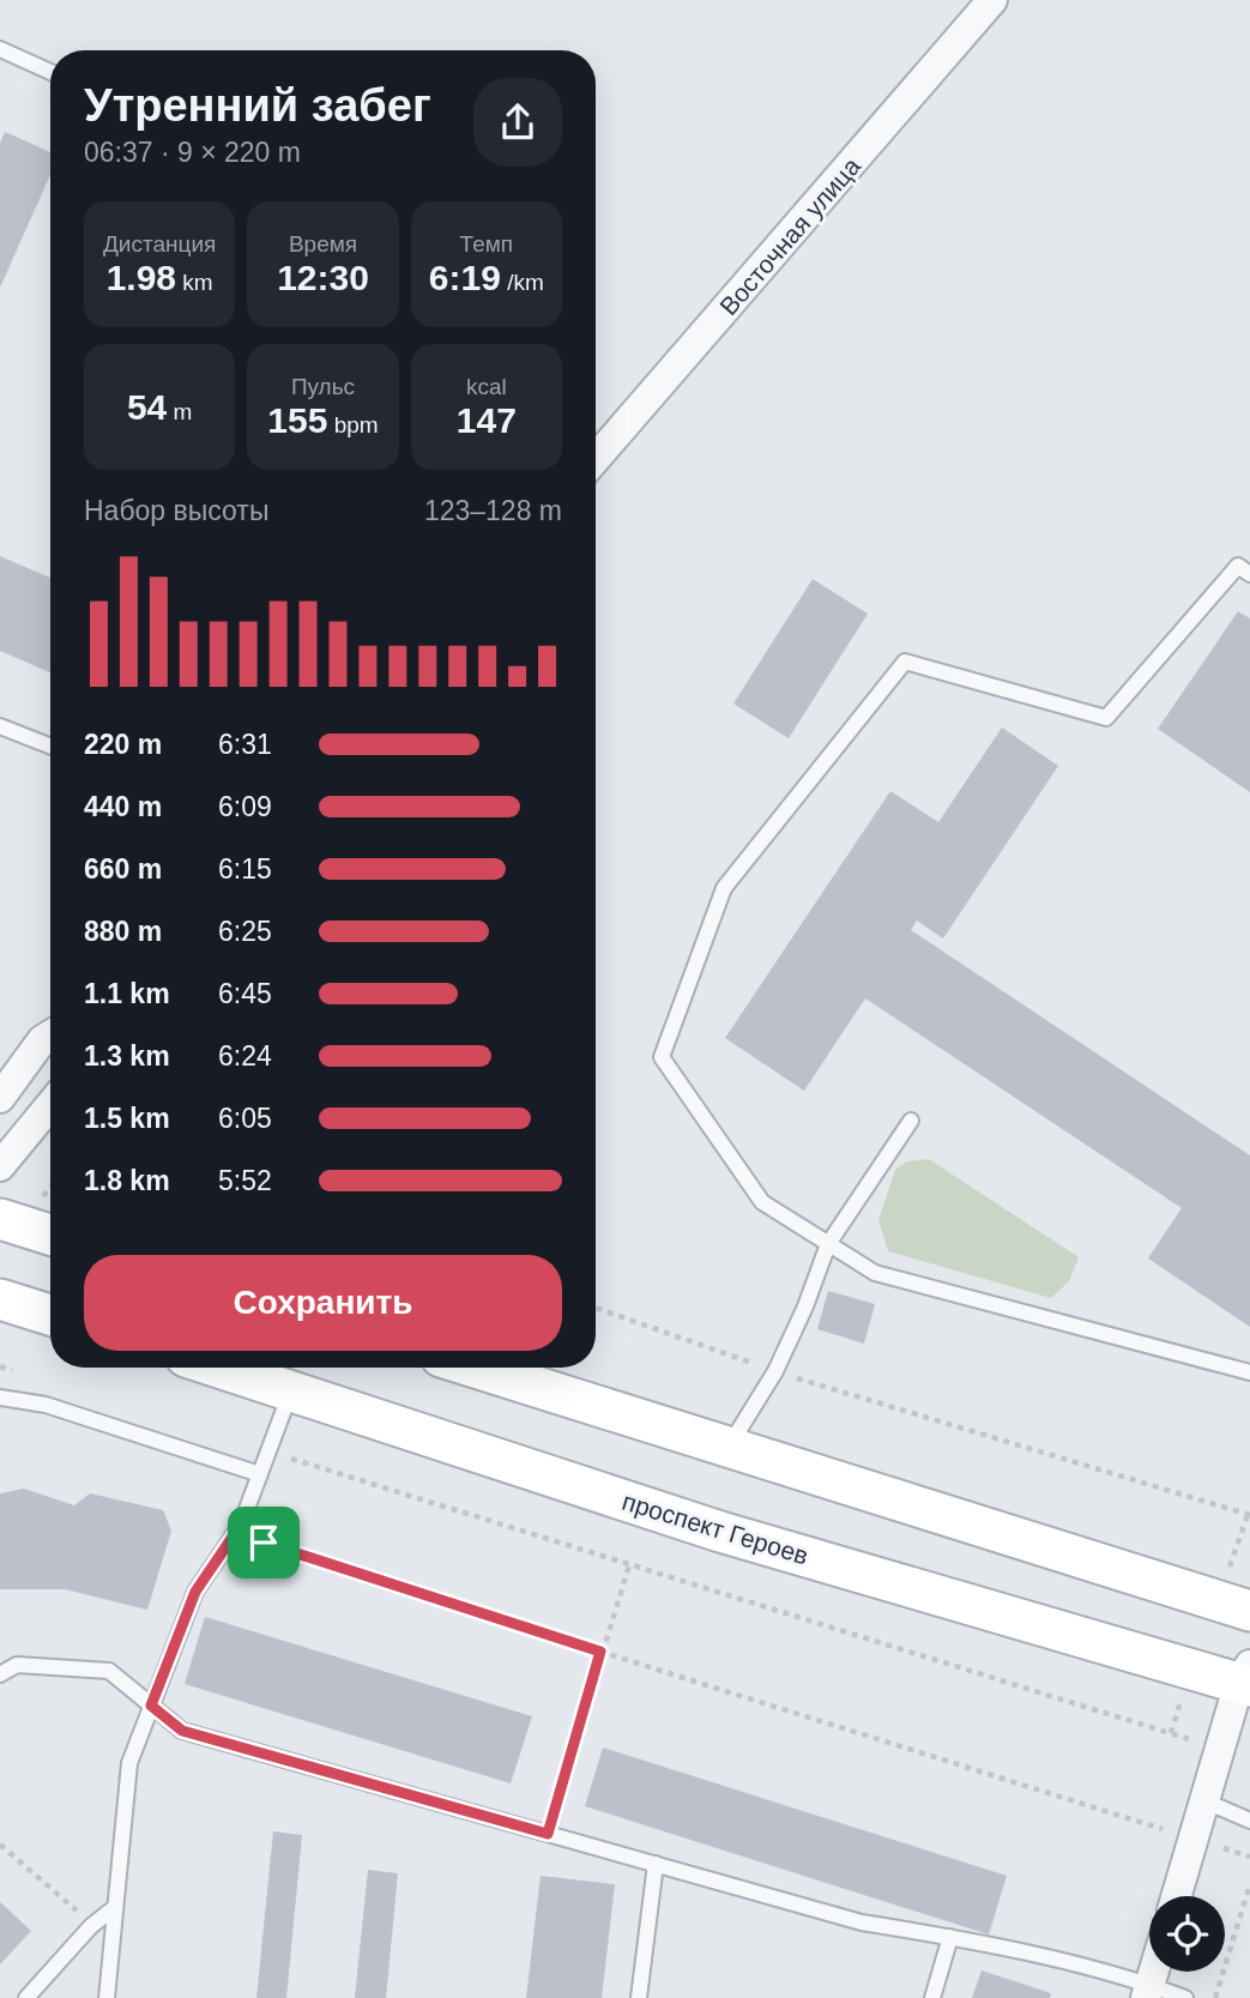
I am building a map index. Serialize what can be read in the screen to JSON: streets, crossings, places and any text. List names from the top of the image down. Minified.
{"streets":{"main road":["проспект Героев"],"street":["Восточная улица"]},"page":{"heading":["Утренний забег","06:37 · 9 × 220 m"],"stats":[["Дистанция","1.98 km"],["Время","12:30"],["Темп","6:19 /km"],["54 m"],["Пульс","155 bpm"],["kcal","147"]],"chart":["Набор высоты","123–128 m"],"list":[{"name":"220 m","note":"6:31"},{"name":"440 m","note":"6:09"},{"name":"660 m","note":"6:15"},{"name":"880 m","note":"6:25"},{"name":"1.1 km","note":"6:45"},{"name":"1.3 km","note":"6:24"},{"name":"1.5 km","note":"6:05"},{"name":"1.8 km","note":"5:52"}],"buttons":"Сохранить"}}
